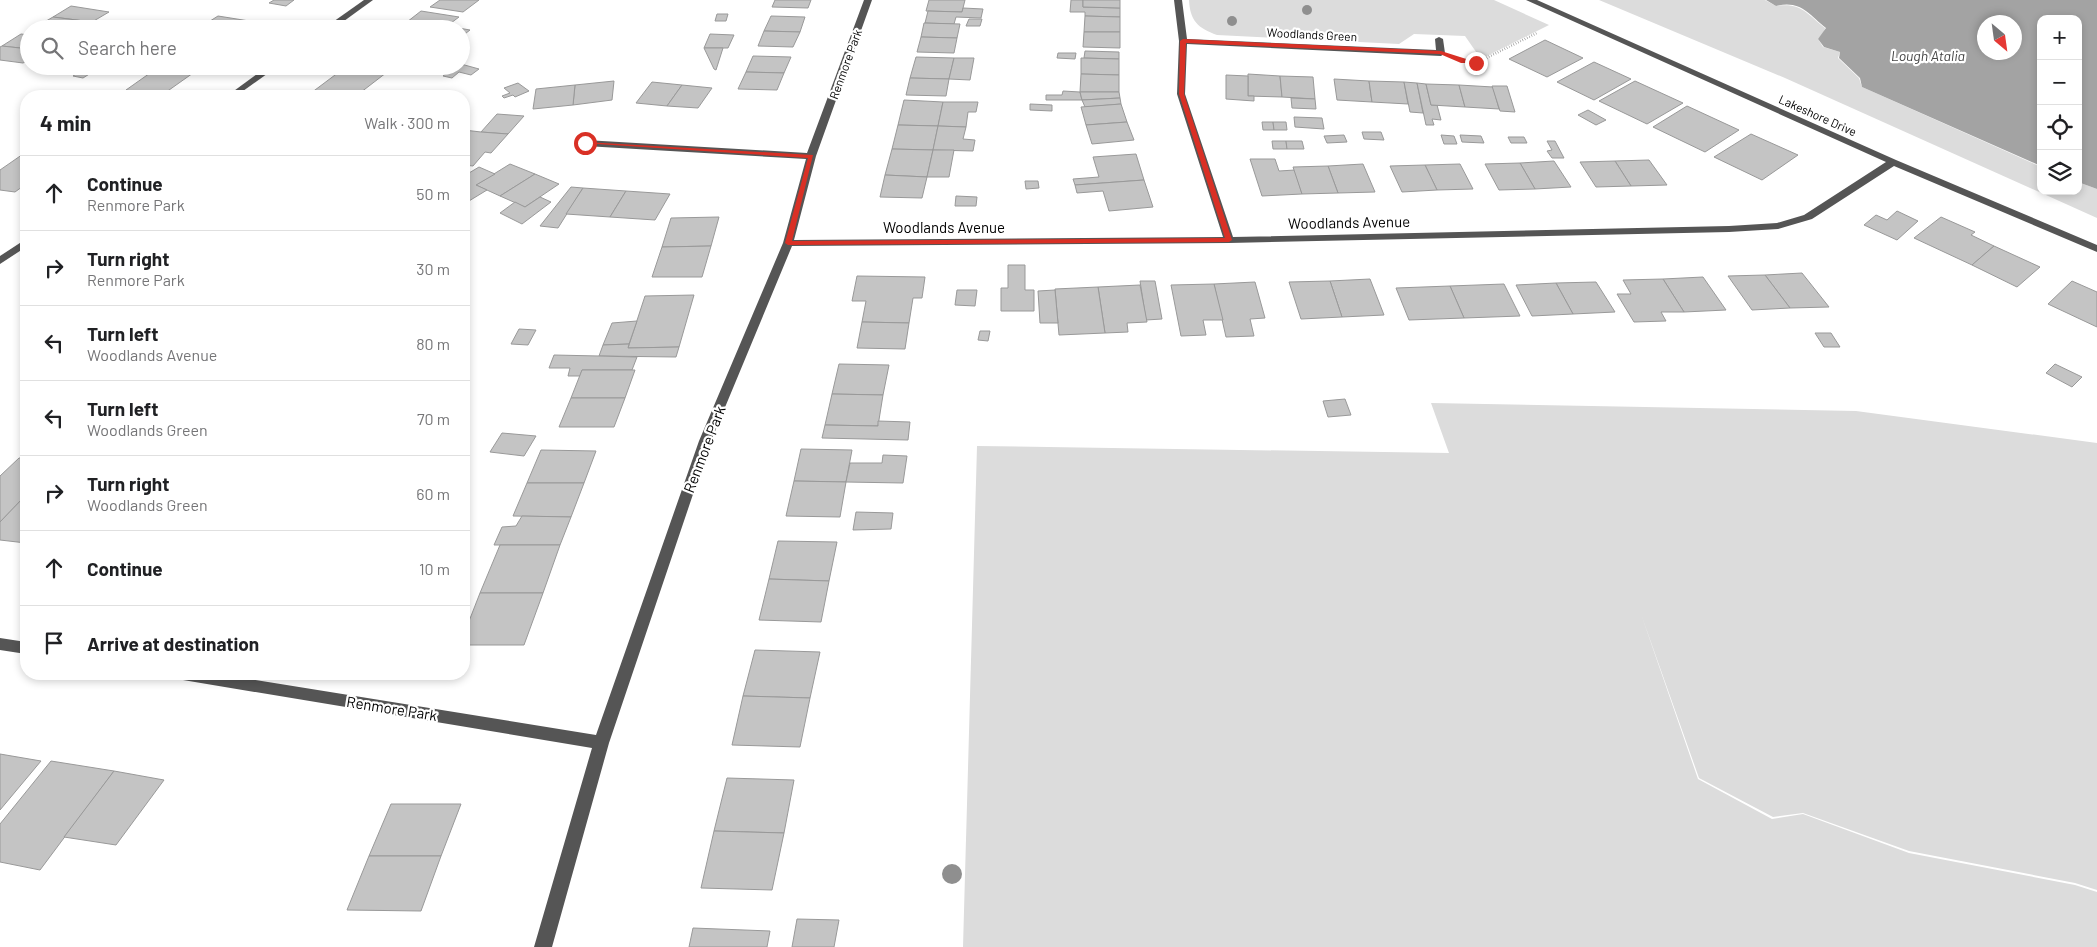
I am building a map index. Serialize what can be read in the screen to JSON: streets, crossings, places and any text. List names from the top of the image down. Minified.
{"streets":{"street":["Woodlands Green","Renmore Park","Lakeshore Drive","Woodlands Avenue"]},"crossings":[["Renmore Park","Woodlands Avenue"],["Lakeshore Drive","Woodlands Avenue"]],"water":["Lough Atalia"],"north":"bottom right","page":{"map_buttons":["+","−"],"search":"Search here","heading":["4 min","Walk · 300 m"],"list":[["Continue","Renmore Park","50 m"],["Turn right","Renmore Park","30 m"],["Turn left","Woodlands Avenue","80 m"],["Turn left","Woodlands Green","70 m"],["Turn right","Woodlands Green","60 m"],["Continue","10 m"],"Arrive at destination"]}}
